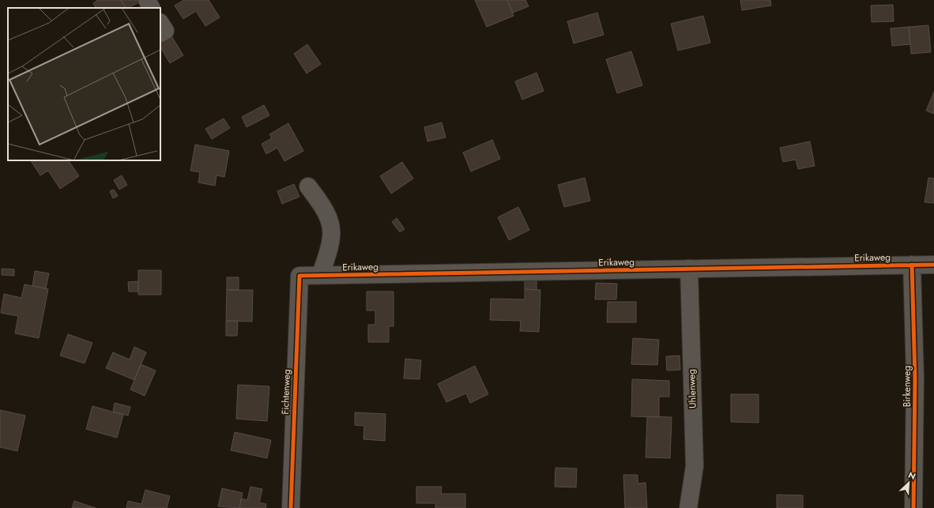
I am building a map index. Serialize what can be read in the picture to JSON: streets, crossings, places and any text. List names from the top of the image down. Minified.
{"streets":{"street":["Erikaweg","Birkenweg","Uhlenweg","Fichtenweg"]},"crossings":[["Erikaweg","Birkenweg"],["Erikaweg","Uhlenweg"],["Erikaweg","Fichtenweg"]],"north":"top right"}
